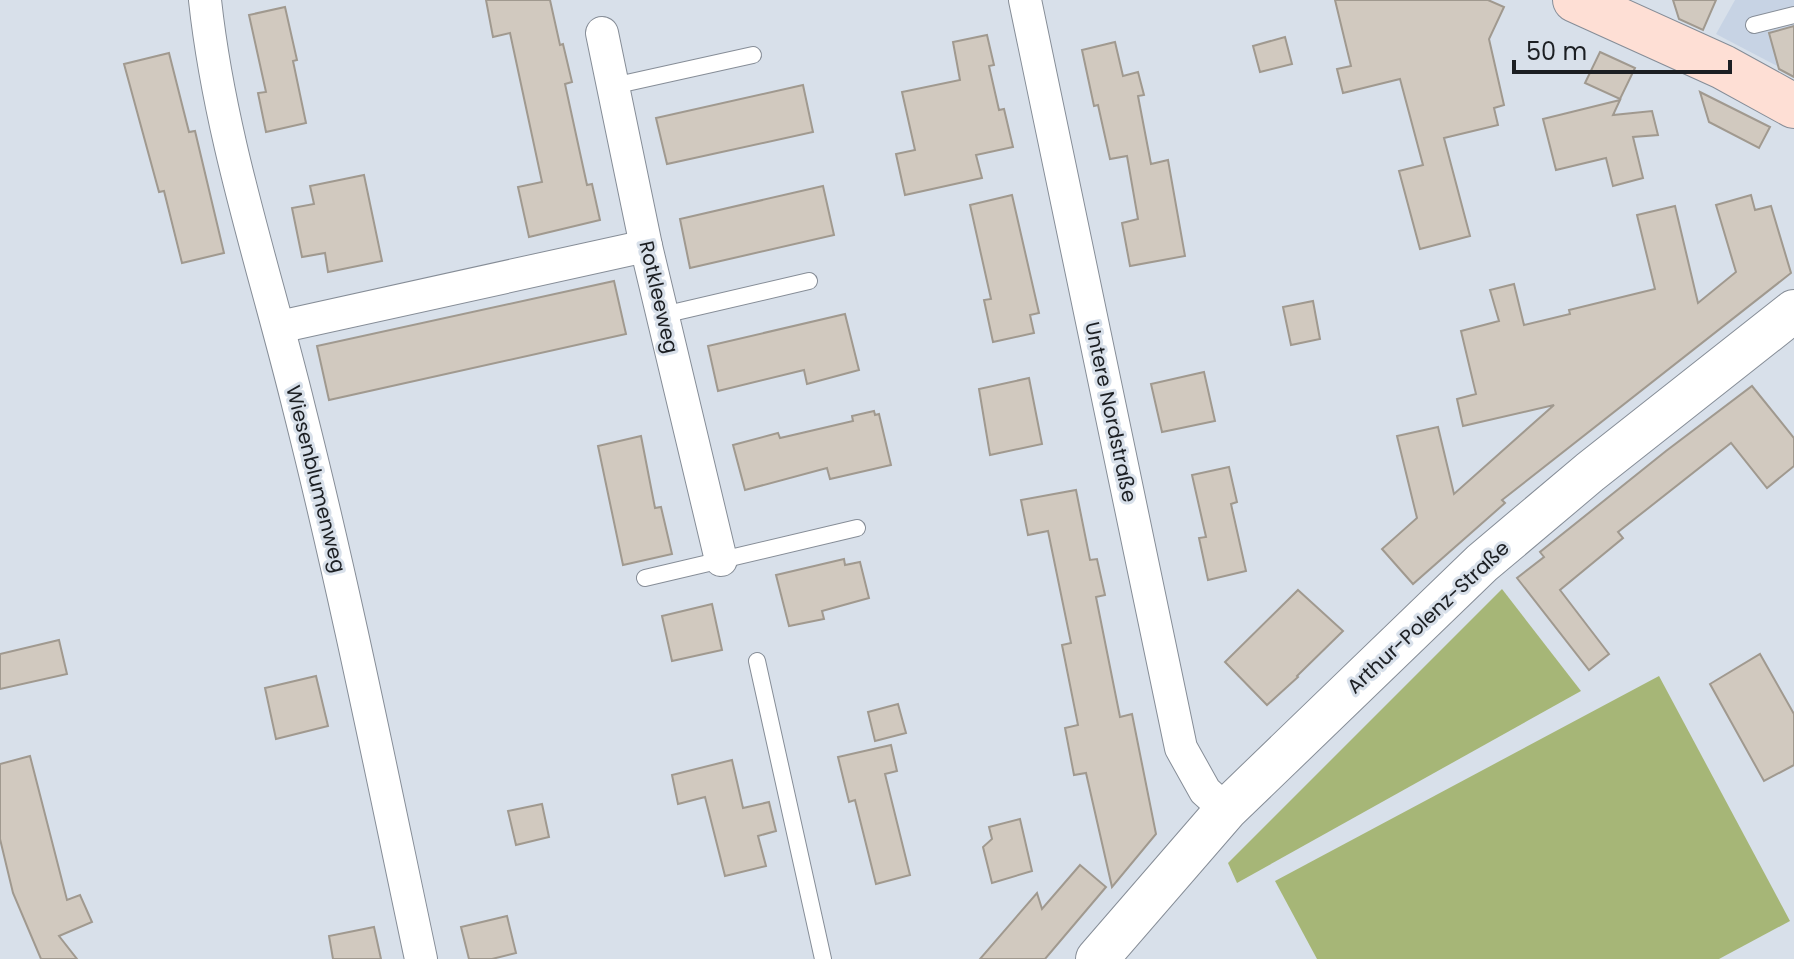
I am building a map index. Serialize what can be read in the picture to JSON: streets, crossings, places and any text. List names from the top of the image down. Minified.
{"streets":{"street":["Rotkleeweg","Untere Nordstraße","Wiesenblumenweg","Arthur-Polenz-Straße"]},"crossings":[["Untere Nordstraße","Arthur-Polenz-Straße"]],"scale_bar":"50 m"}
